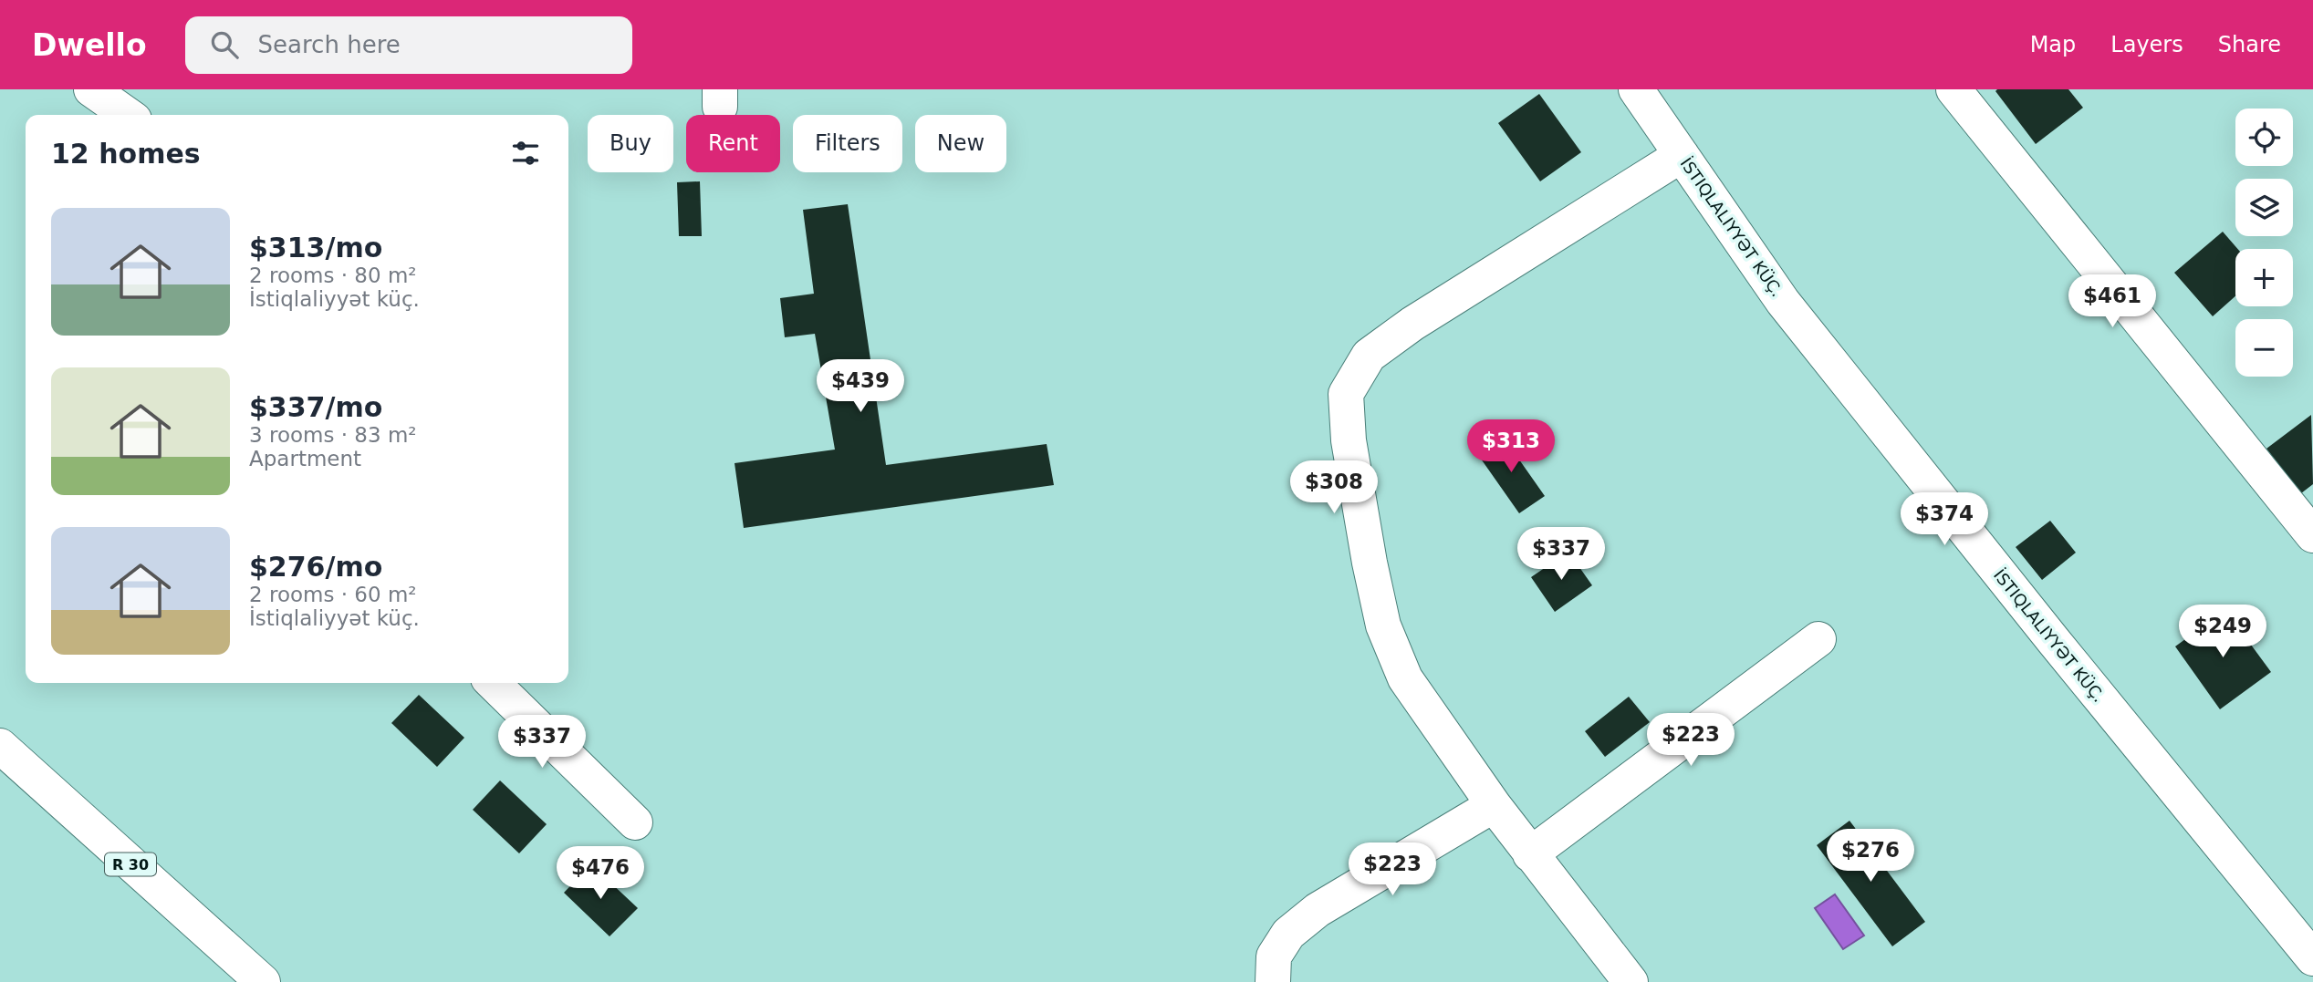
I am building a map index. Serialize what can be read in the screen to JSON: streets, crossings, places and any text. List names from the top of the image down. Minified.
{"streets":{"street":["İSTIQLALIYYƏT KÜÇ.","R 30"]},"page":{"header":"Dwello","search":"Search here","nav":["Map","Layers","Share"],"map_buttons":["+","−"],"chip":["Buy","Rent","Filters","New"],"heading":"12 homes","list":[{"name":"$313/mo","note":"2 rooms · 80 m² · İstiqlaliyyət küç."},{"name":"$337/mo","note":"3 rooms · 83 m² · Apartment"},{"name":"$276/mo","note":"2 rooms · 60 m² · İstiqlaliyyət küç."}],"price":["$461","$439","$313","$308","$374","$337","$249","$223","$337","$276","$223","$476"]}}
